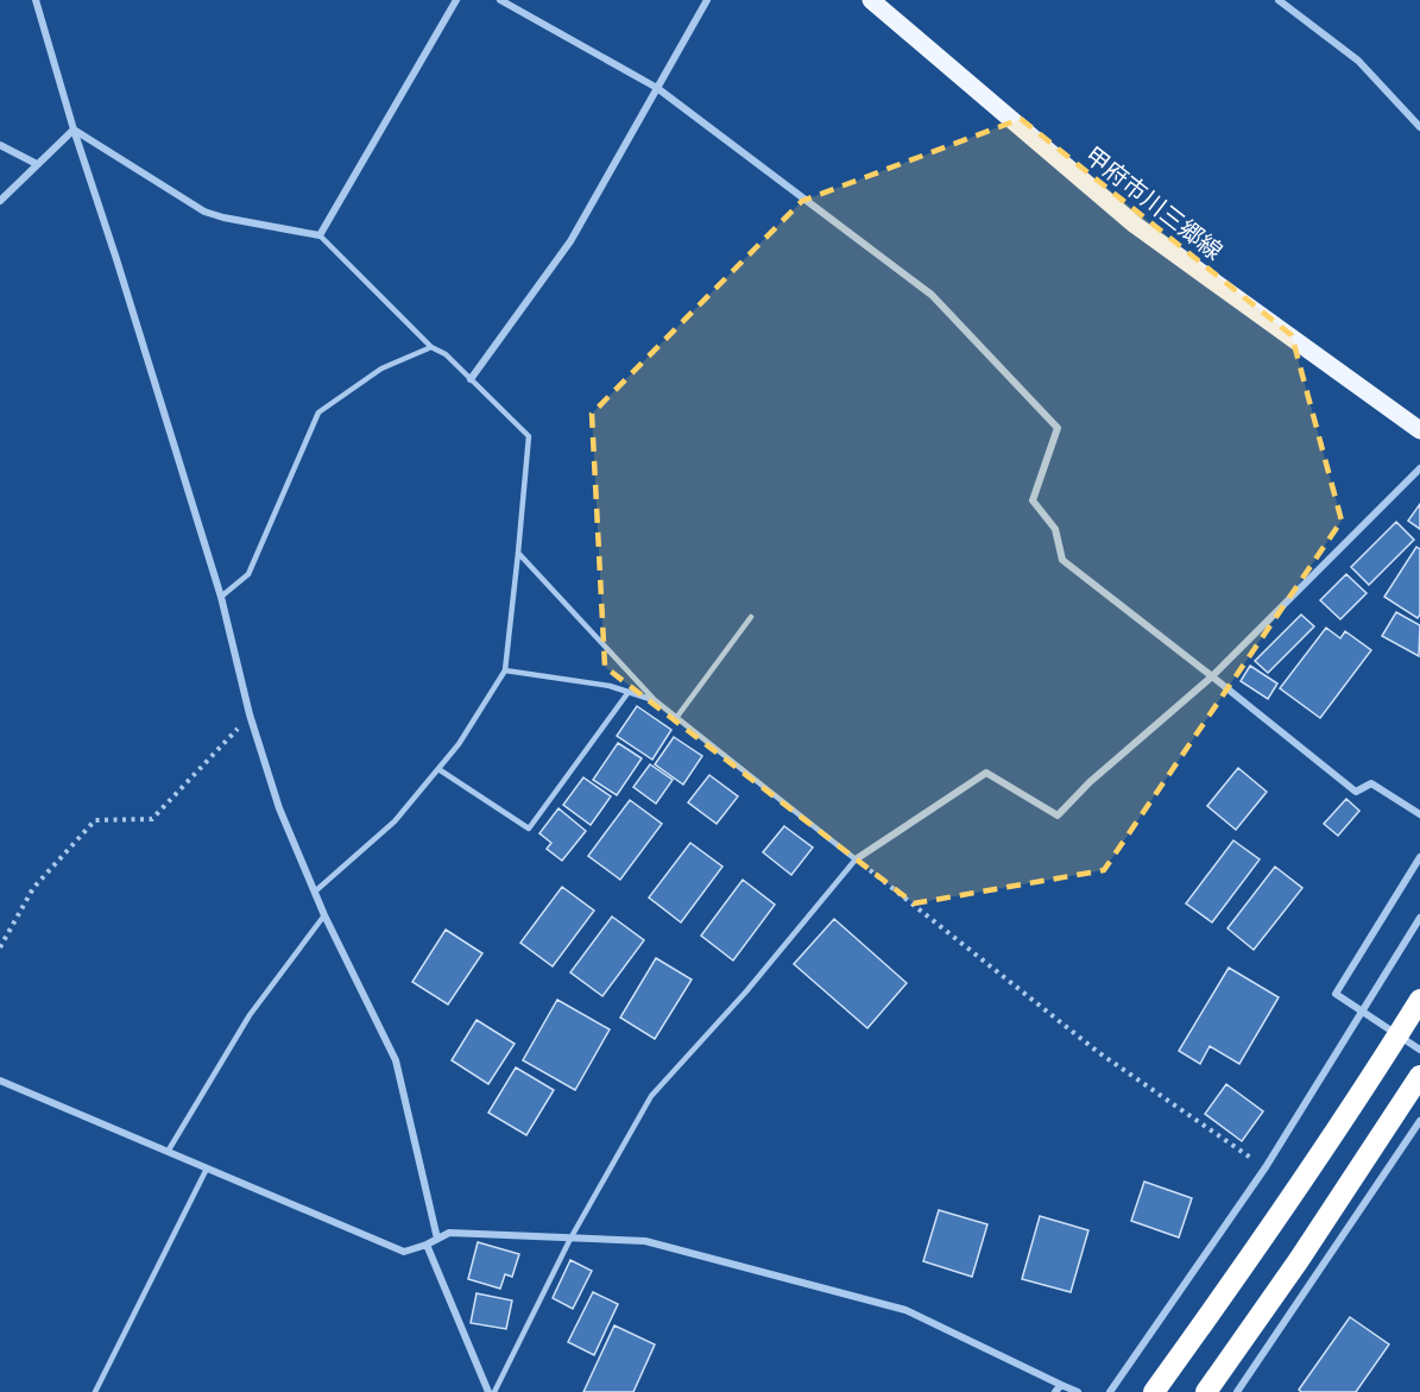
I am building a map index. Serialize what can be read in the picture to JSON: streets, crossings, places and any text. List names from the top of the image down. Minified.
{"streets":{"main road":["甲府市川三郷線"]}}
